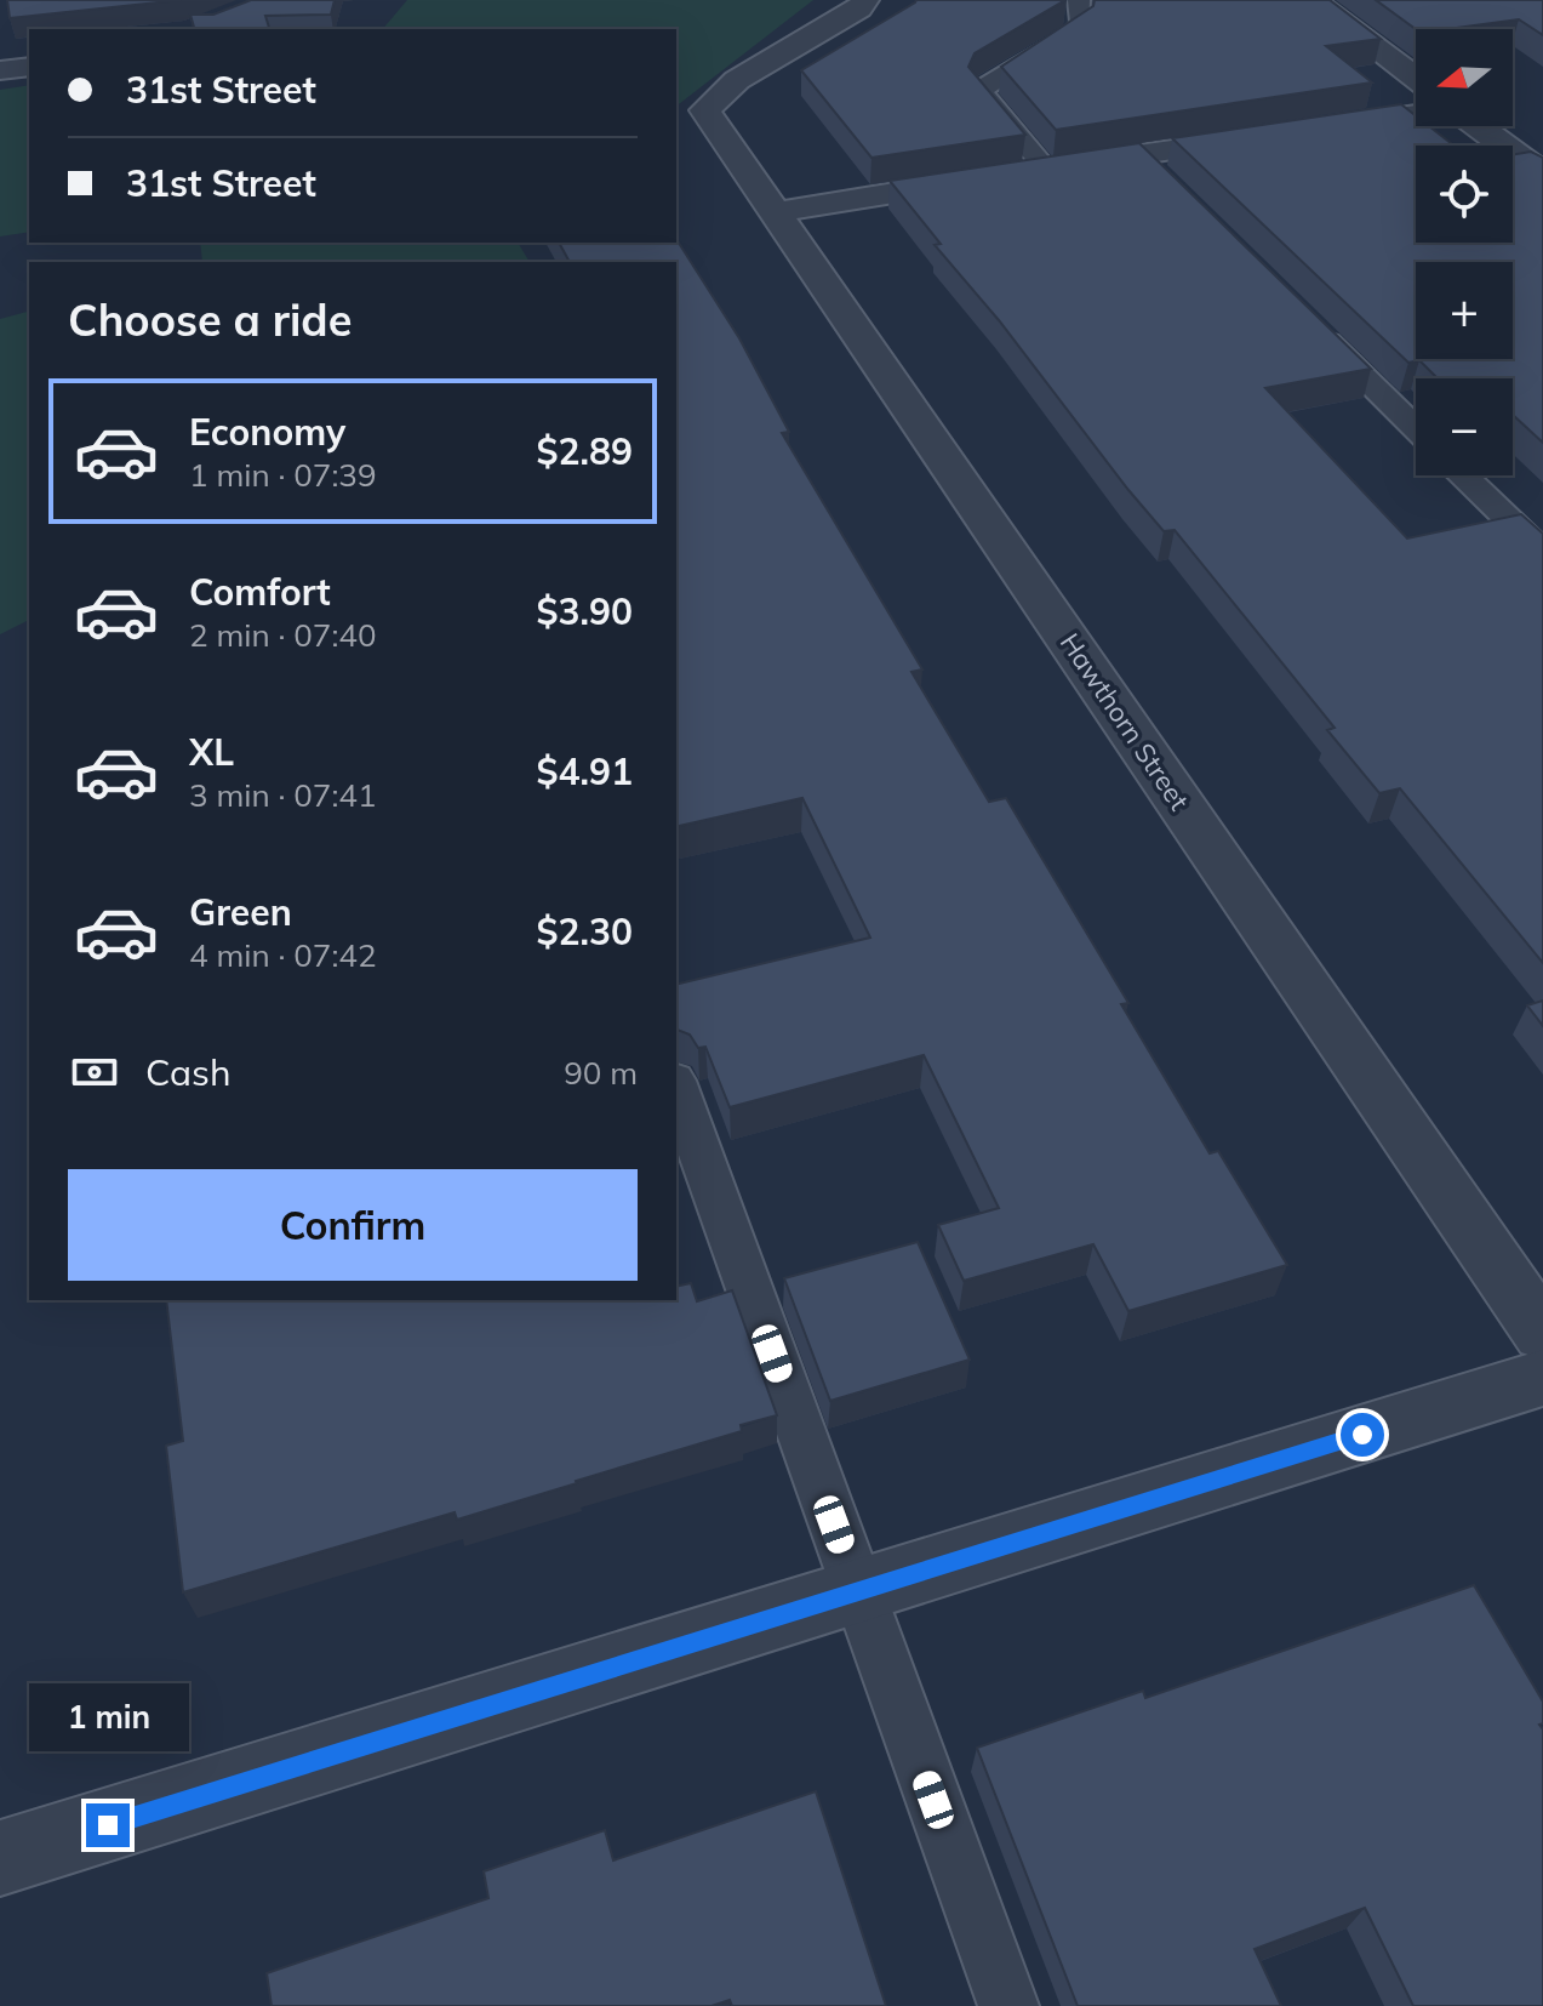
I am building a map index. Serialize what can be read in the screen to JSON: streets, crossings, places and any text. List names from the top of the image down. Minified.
{"streets":{"street":["Hawthorn Street"]},"north":"left","page":{"map_buttons":["+","−"],"banner":["31st Street","31st Street"],"heading":"Choose a ride","list":[{"name":"Economy","note":"1 min · 07:39","value":"$2.89"},{"name":"Comfort","note":"2 min · 07:40","value":"$3.90"},{"name":"XL","note":"3 min · 07:41","value":"$4.91"},{"name":"Green","note":"4 min · 07:42","value":"$2.30"}],"pay":["Cash","90 m"],"buttons":"Confirm","bubble":"1 min"}}
